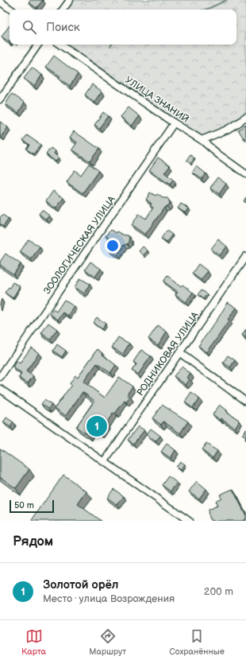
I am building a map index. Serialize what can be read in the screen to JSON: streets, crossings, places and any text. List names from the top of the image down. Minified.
{"streets":{"street":["УЛИЦА ЗНАНИЙ","ЗООЛОГИЧЕСКАЯ УЛИЦА","РОДНИКОВАЯ УЛИЦА"]},"crossings":[["УЛИЦА ЗНАНИЙ","ЗООЛОГИЧЕСКАЯ УЛИЦА"]],"scale_bar":"50 m","page":{"search":"Поиск","pins":"1","scale":"50 m","heading":"Рядом","list":[{"mark":"1","name":"Золотой орёл","note":"Место · улица Возрождения","value":"200 m"}],"nav":["Карта","Маршрут","Сохранённые"]}}
